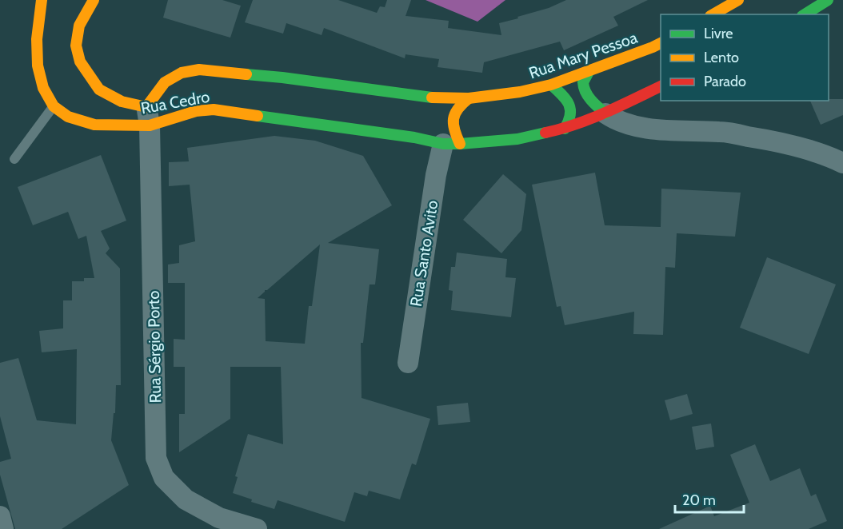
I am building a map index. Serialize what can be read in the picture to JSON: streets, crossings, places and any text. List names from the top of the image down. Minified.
{"streets":{"street":["Rua Mary Pessoa","Rua Cedro","Rua Santo Avito","Rua Sérgio Porto"]},"crossings":[["Rua Mary Pessoa","Rua Cedro"],["Rua Cedro","Rua Santo Avito"],["Rua Cedro","Rua Sérgio Porto"]],"legend":["Livre","Lento","Parado"],"scale_bar":"20 m"}
